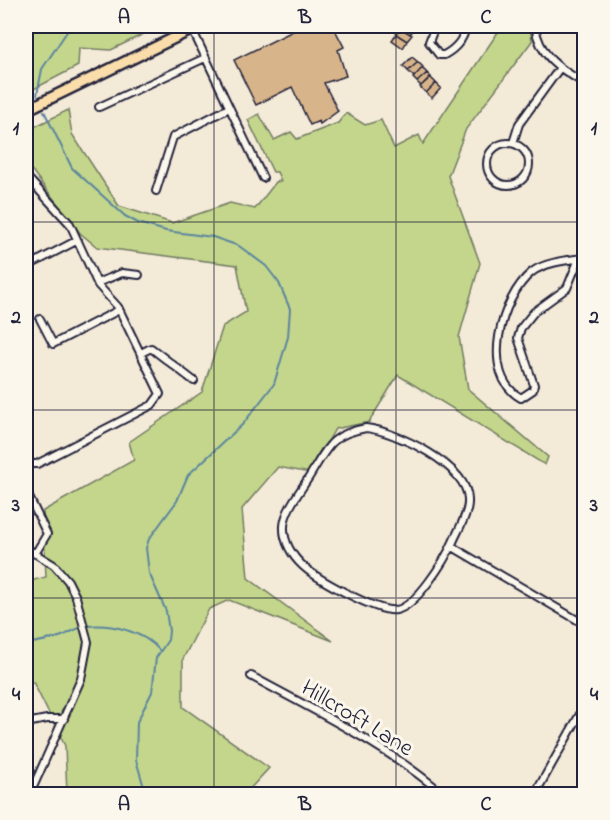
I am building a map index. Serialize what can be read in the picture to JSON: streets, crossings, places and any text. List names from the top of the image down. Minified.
{"streets":{"street":["Hillcroft Lane"]},"grid":{"columns":["A","B","C"],"rows":["1","2","3","4"]}}
